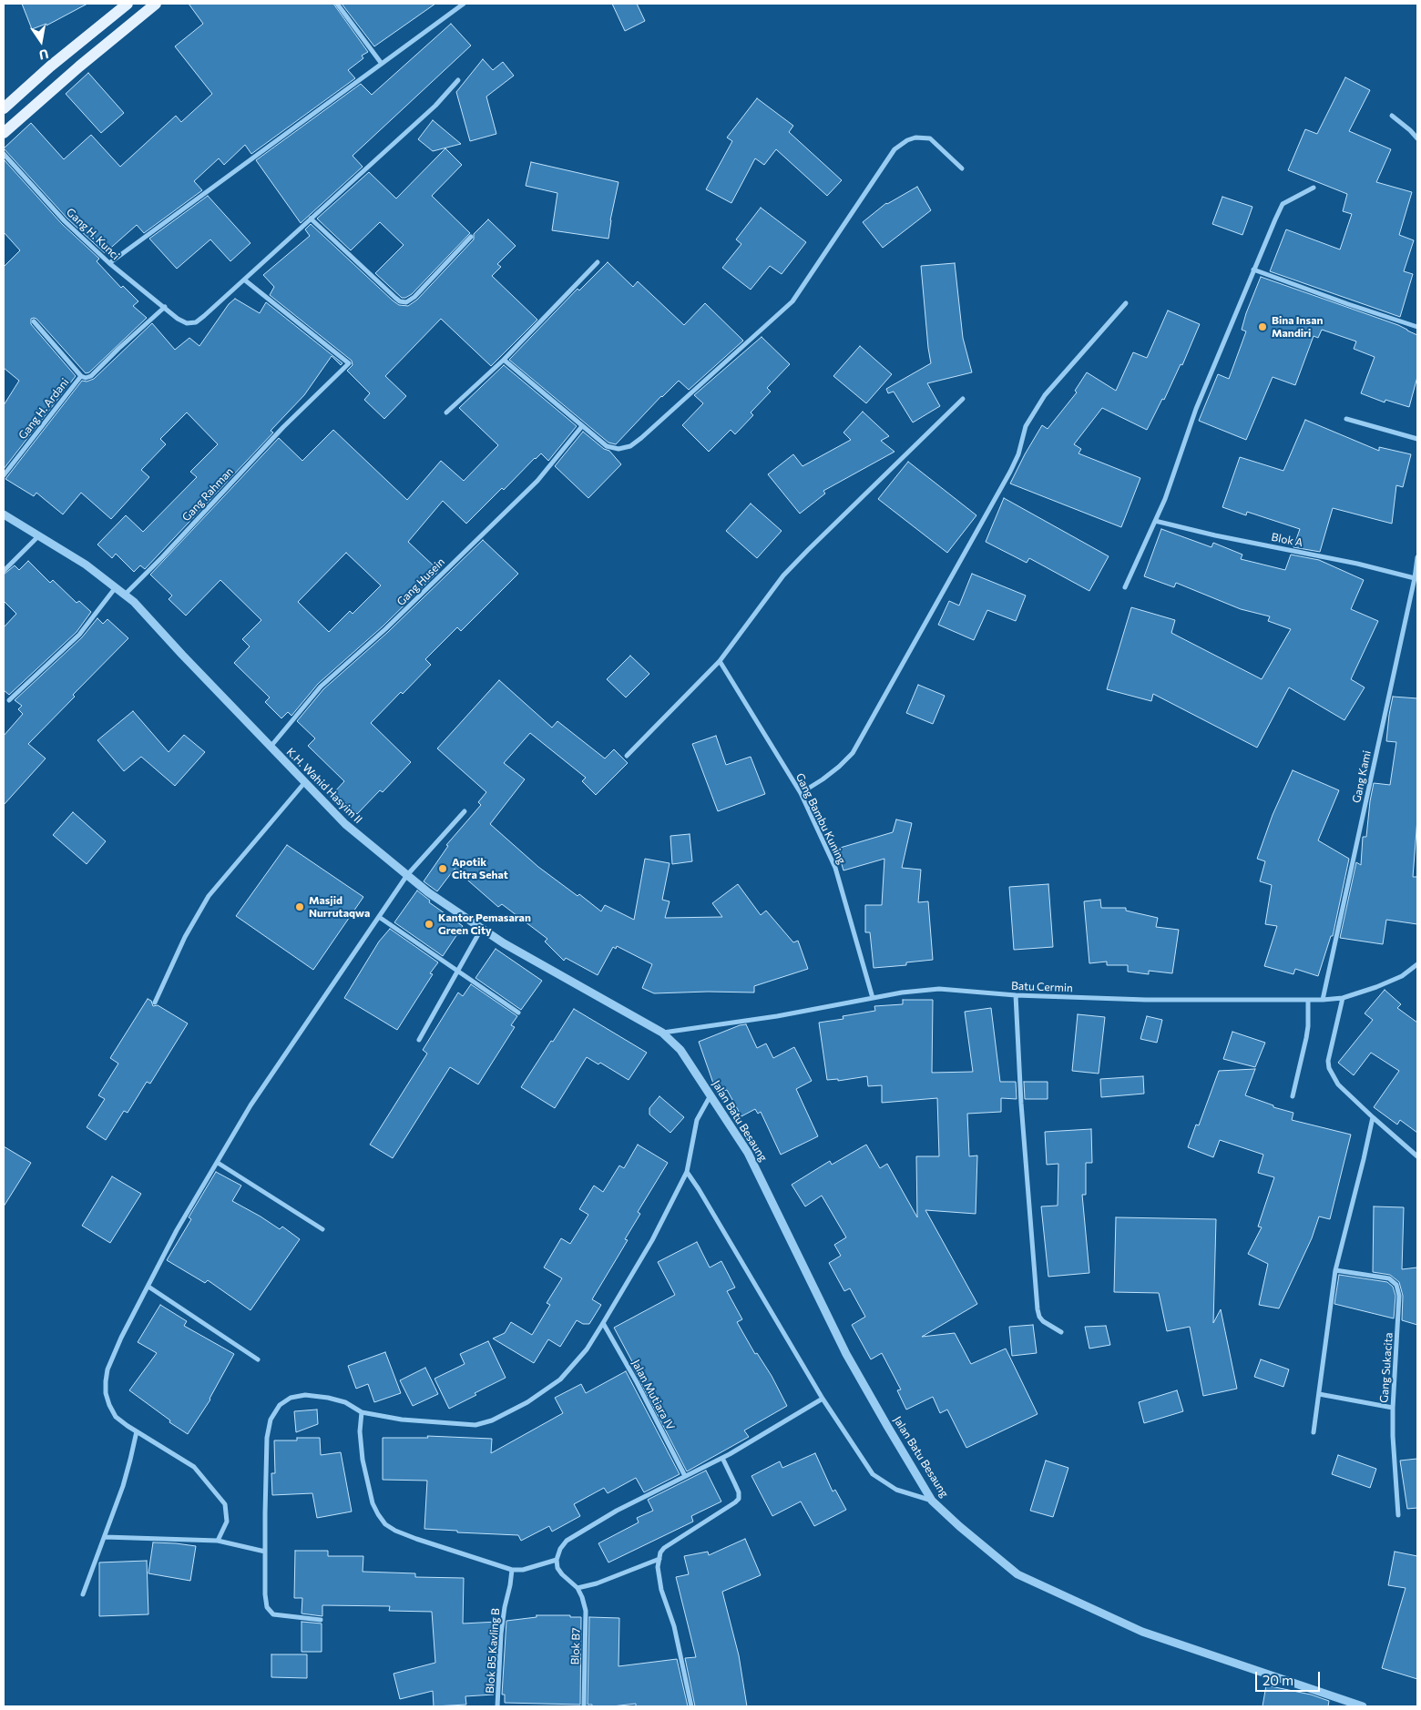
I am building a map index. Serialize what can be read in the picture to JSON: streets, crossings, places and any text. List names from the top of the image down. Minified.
{"streets":{"street":["Gang H. Kunci","Gang H. Ardani","Gang Rahman","Blok A","Gang Husein","Gang Kami","K.H. Wahid Hasyim II","Gang Bambu Kuning","Batu Cermin","Jalan Batu Besaung","Gang Sukacita","Jalan Mutiara IV","Blok B7","Blok B5 Kavling B"]},"crossings":[["Gang H. Kunci","Gang H. Ardani"],["Gang H. Kunci","Gang Rahman"],["Gang Rahman","K.H. Wahid Hasyim II"],["Blok A","Gang Kami"],["Gang Husein","K.H. Wahid Hasyim II"],["Gang Kami","Batu Cermin"],["K.H. Wahid Hasyim II","Batu Cermin"],["K.H. Wahid Hasyim II","Jalan Batu Besaung"],["Gang Bambu Kuning","Batu Cermin"],["Batu Cermin","Jalan Batu Besaung"]],"places":["Bina Insan Mandiri","Apotik Citra Sehat","Masjid Nurrutaqwa","Kantor Pemasaran Green City"],"scale_bar":"20 m","north":"bottom"}
